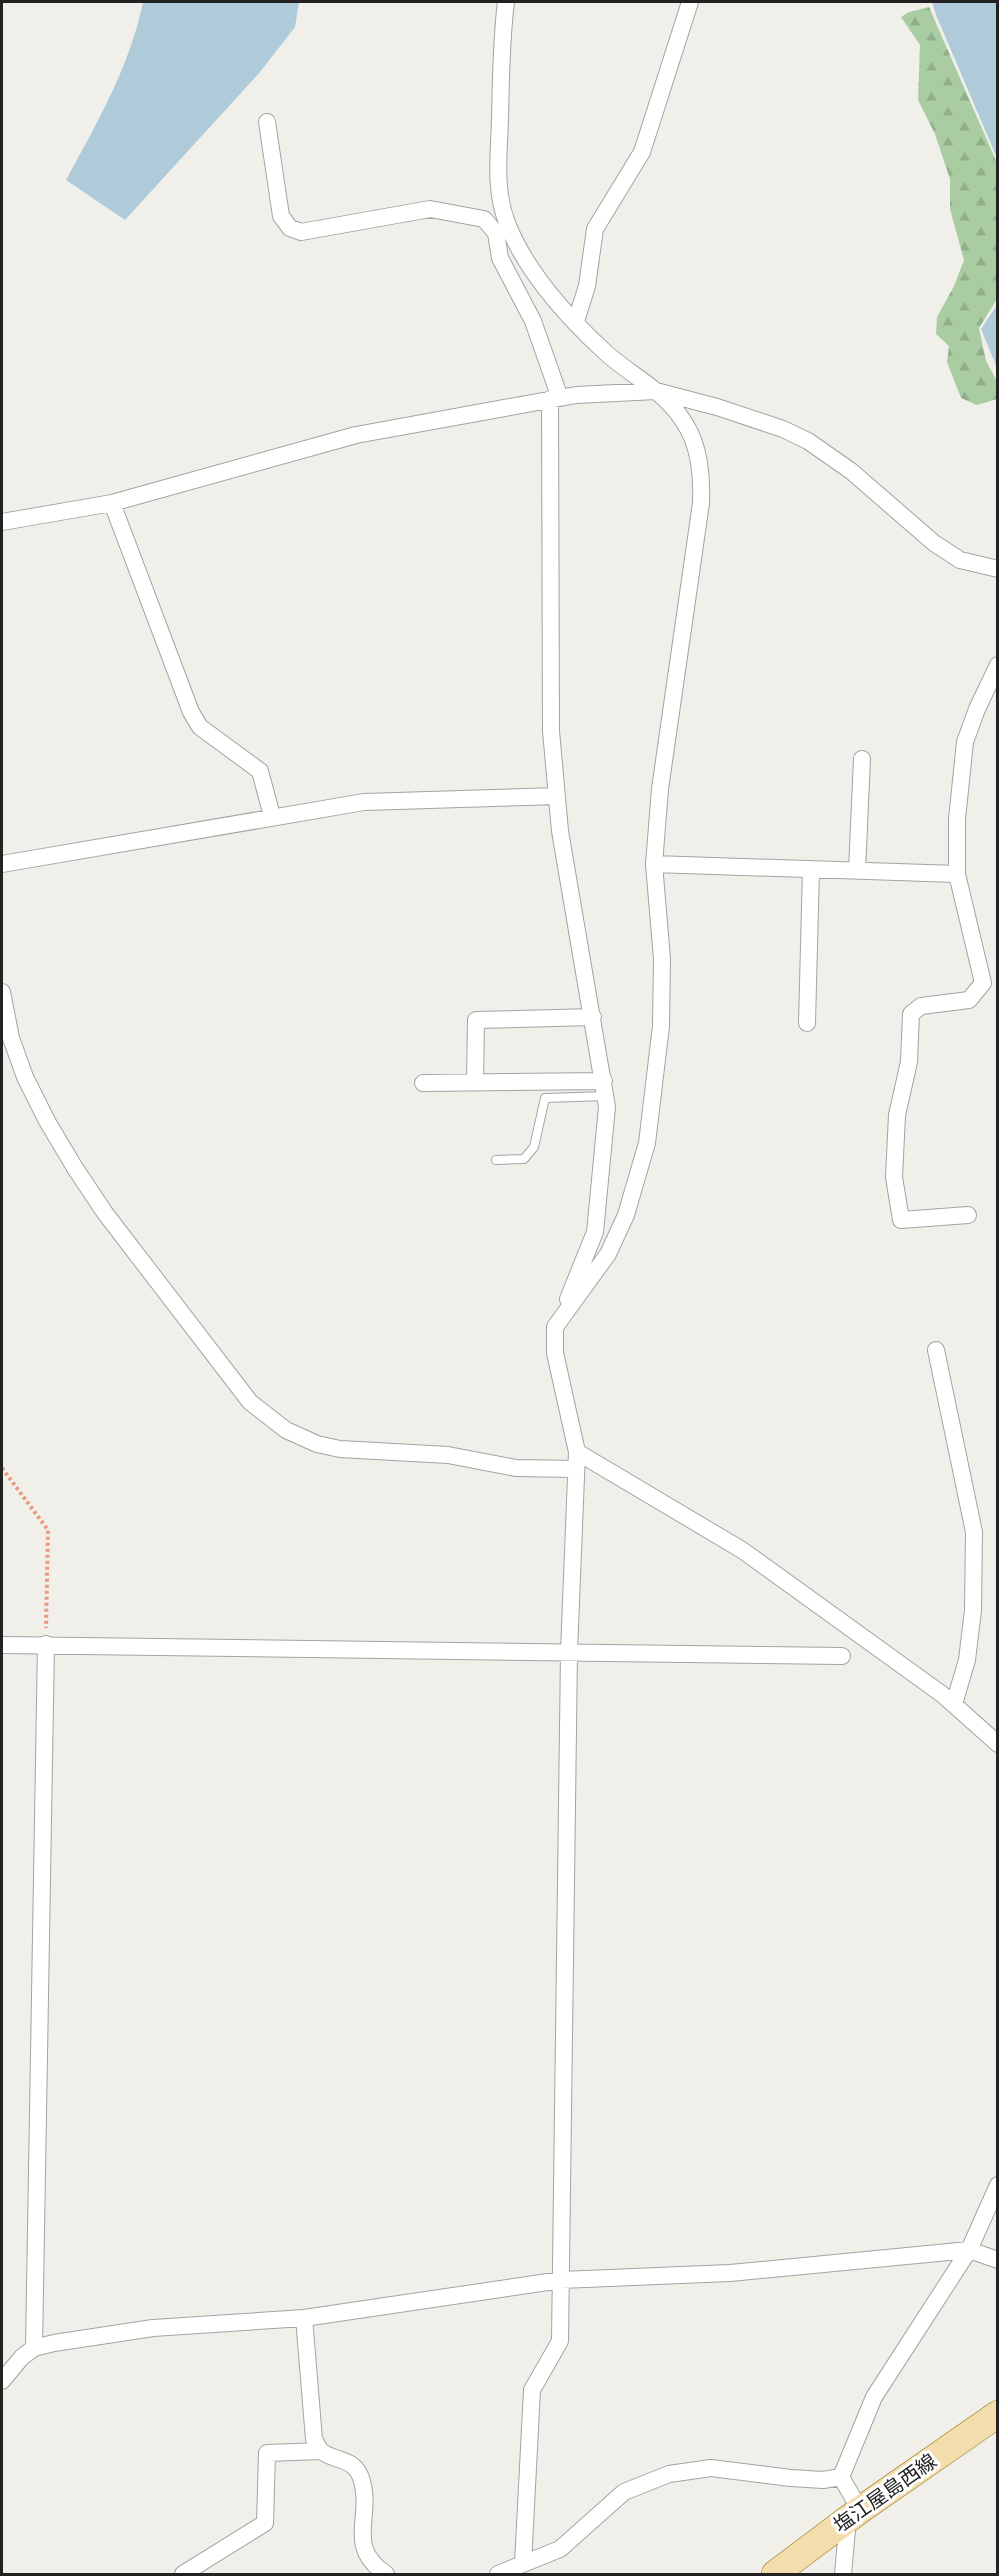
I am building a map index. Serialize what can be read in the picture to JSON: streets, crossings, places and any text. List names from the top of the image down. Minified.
{"streets":{"main road":["塩江屋島西線"]}}
